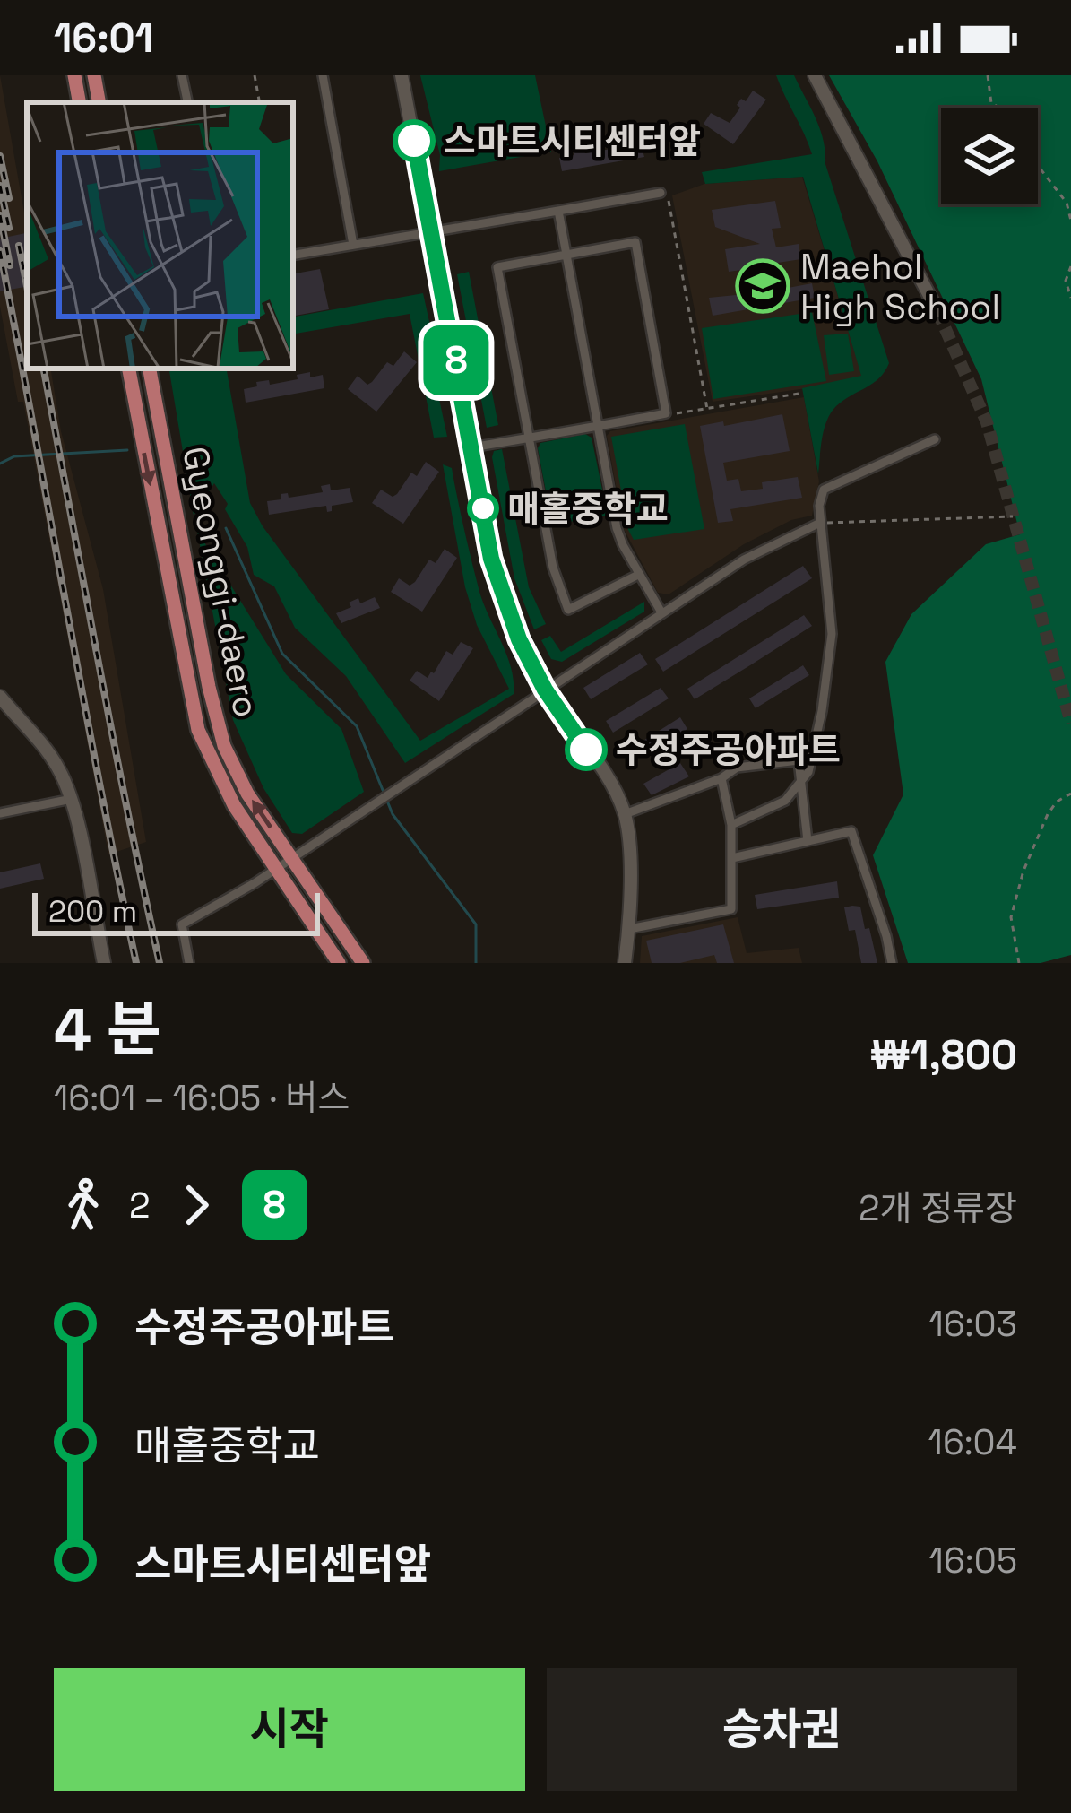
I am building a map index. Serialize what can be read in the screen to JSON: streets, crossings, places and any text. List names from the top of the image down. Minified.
{"streets":{"main road":["Gyeonggi-daero"]},"places":{"other":["스마트시티센터앞","매홀중학교","수정주공아파트"],"school or university":["Maehol High School"]},"lines":["bus line 8"],"scale_bar":"200 m","page":{"status":"16:01","on_map":"8","scale":"200 m","heading":["4 분","16:01 – 16:05 · 버스","₩1,800"],"legs":["2","8","2개 정류장"],"list":[{"name":"수정주공아파트","value":"16:03"},{"name":"매홀중학교","value":"16:04"},{"name":"스마트시티센터앞","value":"16:05"}],"buttons":["시작","승차권"]}}
